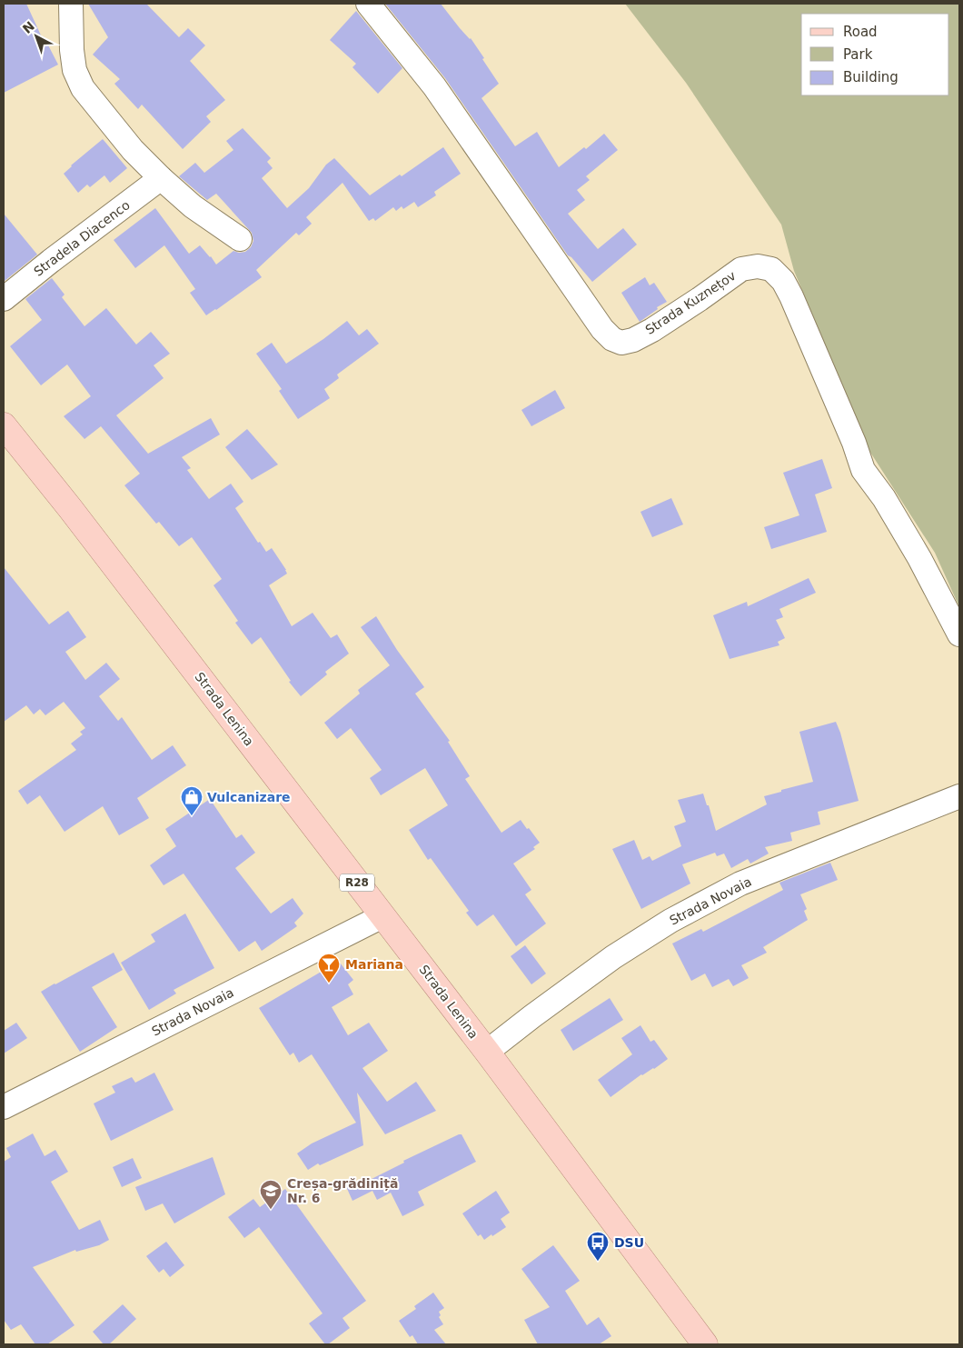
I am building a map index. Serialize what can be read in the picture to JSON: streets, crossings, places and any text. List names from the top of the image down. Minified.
{"streets":{"main road":["Strada Lenina","R28"],"street":["Stradela Diacenco","Strada Kuznețov","Strada Novaia"]},"crossings":[["Strada Lenina","Strada Novaia"]],"places":{"shop":["Vulcanizare"],"bar":["Mariana"],"school or university":["Creșa-grădiniță Nr. 6"],"bus stop":["DSU"]},"legend":["Road","Park","Building"],"north":"top left"}
